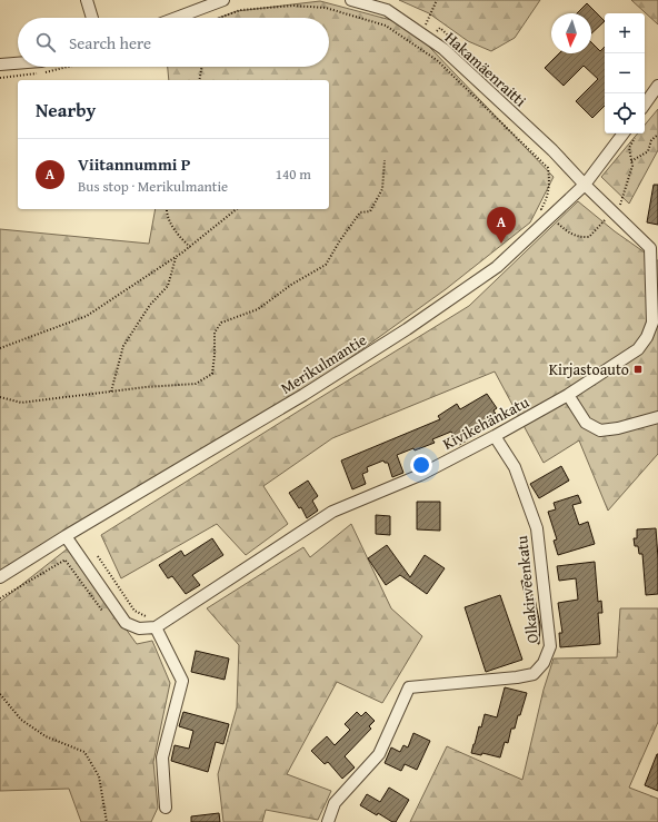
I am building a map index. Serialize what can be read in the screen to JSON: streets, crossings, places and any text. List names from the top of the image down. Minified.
{"streets":{"street":["Hakamäenraitti","Merikulmantie","Kivikehänkatu","Olkakirveenkatu"]},"crossings":[["Hakamäenraitti","Merikulmantie"],["Hakamäenraitti","Kivikehänkatu"],["Merikulmantie","Kivikehänkatu"],["Kivikehänkatu","Olkakirveenkatu"]],"places":{"transit":["Kirjastoauto"]},"north":"bottom","page":{"map_buttons":["+","−"],"search":"Search here","heading":"Nearby","list":[{"mark":"A","name":"Viitannummi P","note":"Bus stop · Merikulmantie","value":"140 m"}],"pins":"A"}}
